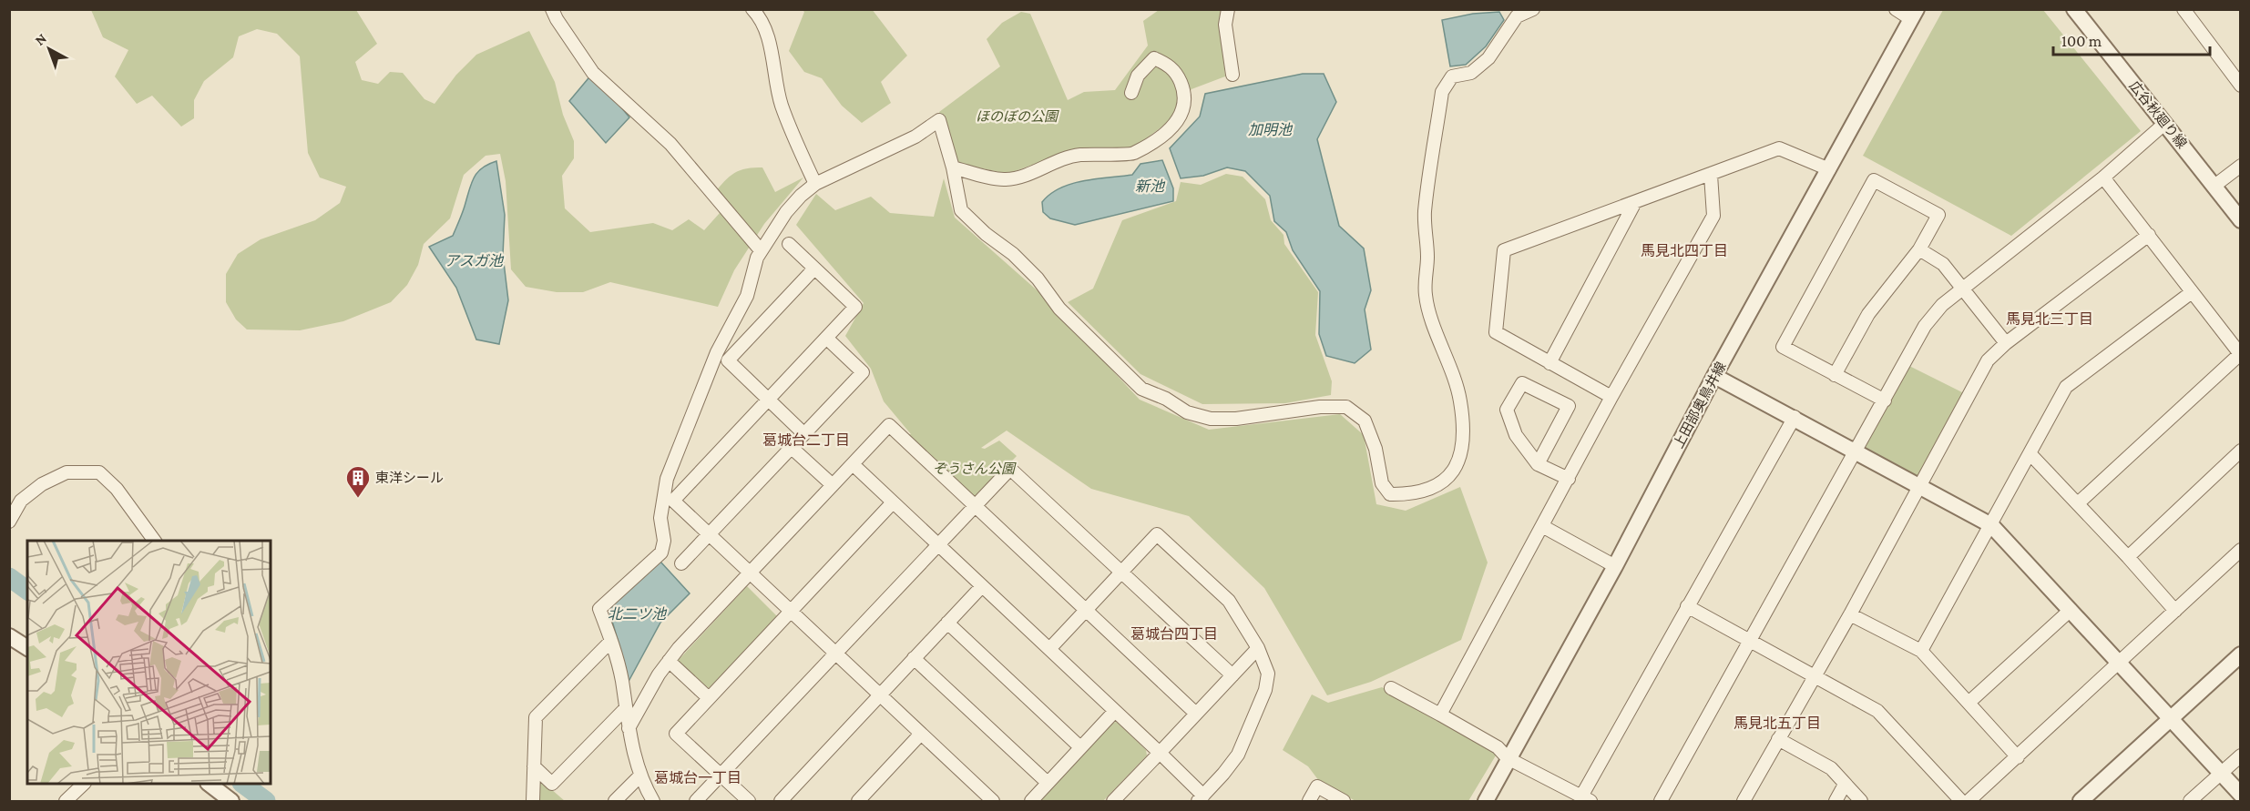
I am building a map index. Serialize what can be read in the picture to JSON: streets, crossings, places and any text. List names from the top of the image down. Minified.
{"streets":{"street":["広谷秋廻り線","上田部奥鳥井線"]},"districts":["馬見北四丁目","馬見北三丁目","葛城台二丁目","葛城台四丁目","馬見北五丁目","葛城台一丁目"],"water":["加明池","新池","アスガ池","北二ツ池"],"parks":["ほのぼの公園","ぞうさん公園"],"places":{"building":["東洋シール"]},"scale_bar":"100 m","north":"top left"}
